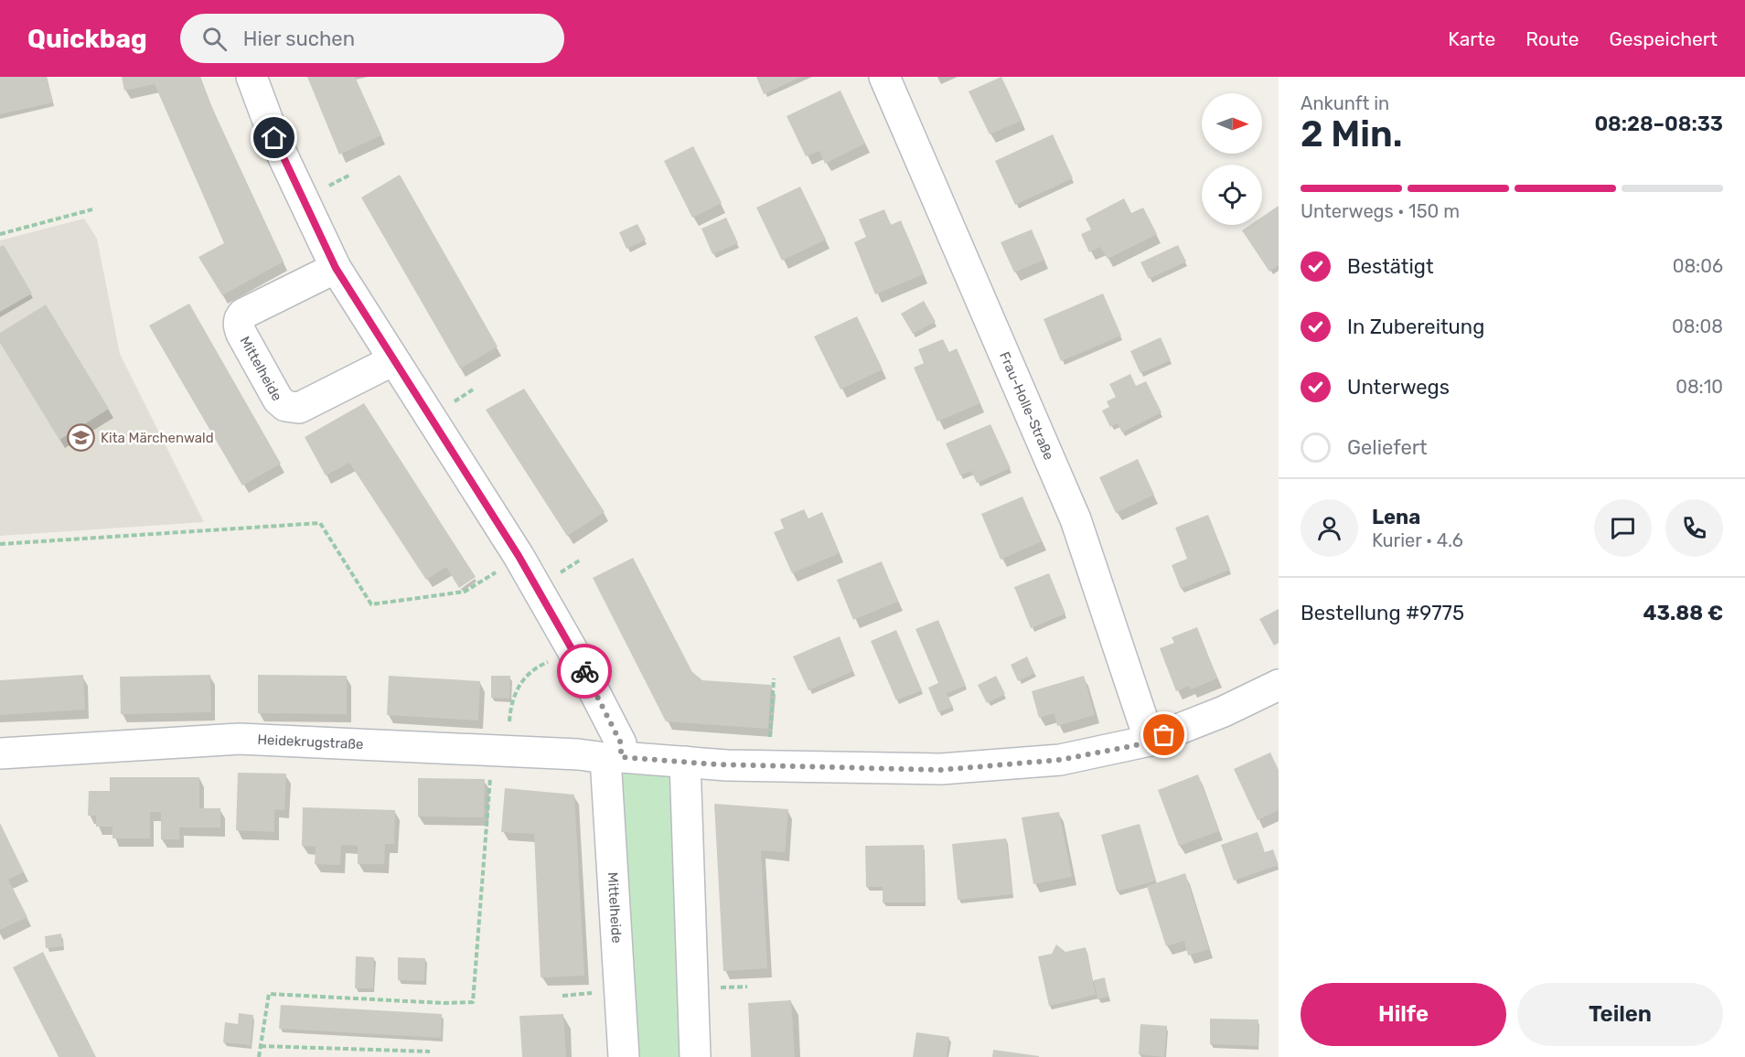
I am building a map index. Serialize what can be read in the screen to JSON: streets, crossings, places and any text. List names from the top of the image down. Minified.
{"streets":{"street":["Mittelheide","Frau-Holle-Straße","Heidekrugstraße"]},"crossings":[["Mittelheide","Heidekrugstraße"],["Frau-Holle-Straße","Heidekrugstraße"]],"places":{"school or university":["Kita Märchenwald"]},"north":"right","page":{"header":"Quickbag","search":"Hier suchen","nav":["Karte","Route","Gespeichert"],"heading":["2 Min.","Ankunft in","08:28–08:33"],"panel":["Lena","Kurier · 4.6","Bestellung #9775","43.88 €"],"bar":"Unterwegs · 150 m","list":[["Bestätigt","08:06"],["In Zubereitung","08:08"],["Unterwegs","08:10"],"Geliefert"],"buttons":["Hilfe","Teilen"]}}
